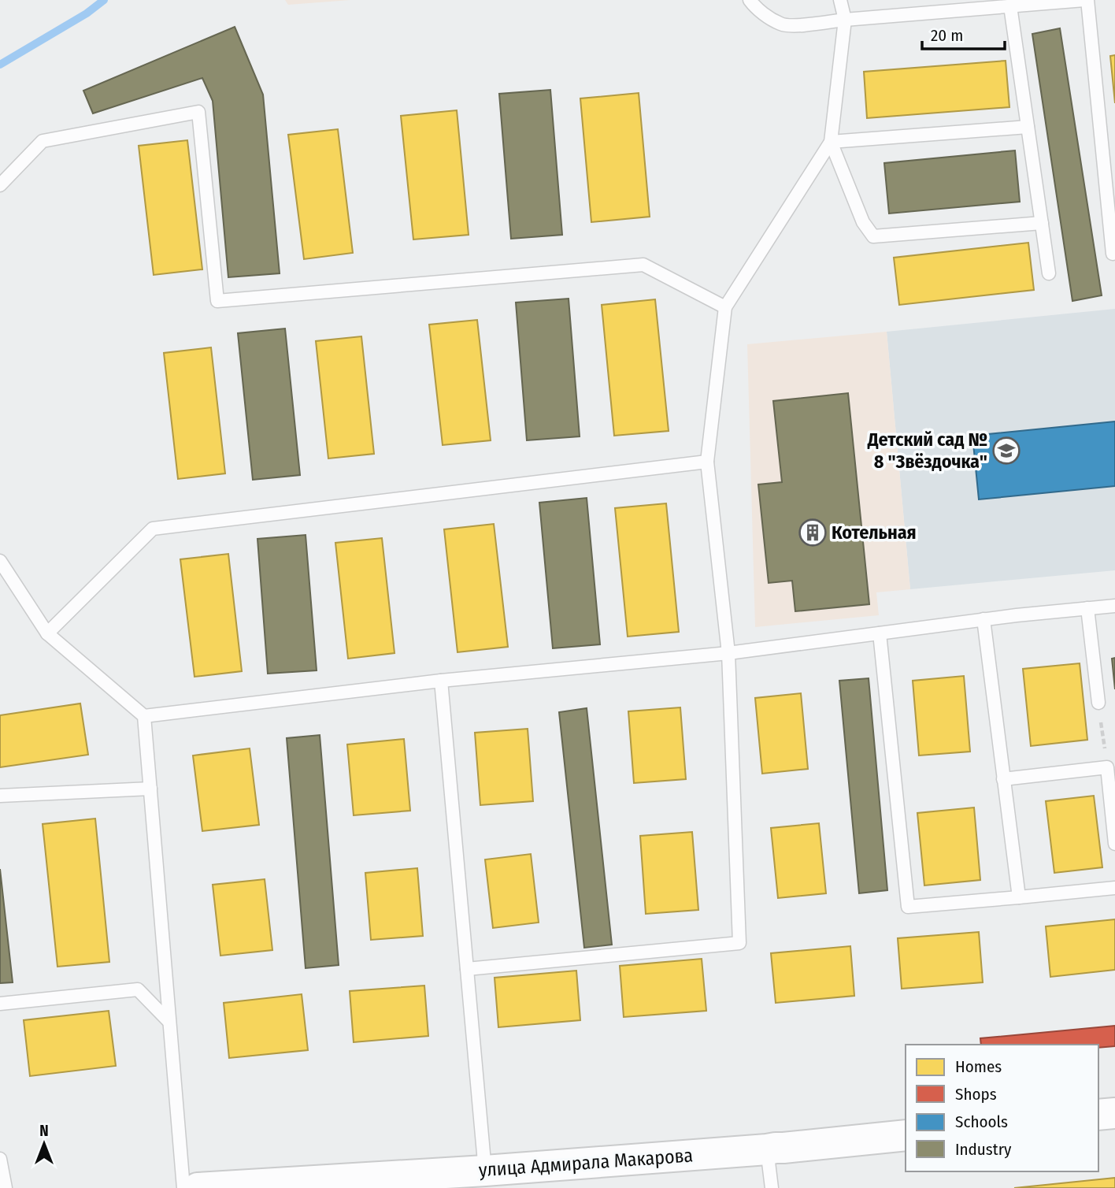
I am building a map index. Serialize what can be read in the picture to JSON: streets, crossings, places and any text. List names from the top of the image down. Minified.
{"streets":{"street":["улица Адмирала Макарова"]},"places":{"school or university":["Детский сад № 8 \"Звёздочка\""],"building":["Котельная"]},"legend":["Homes","Shops","Schools","Industry"],"scale_bar":"20 m","north":"top"}
